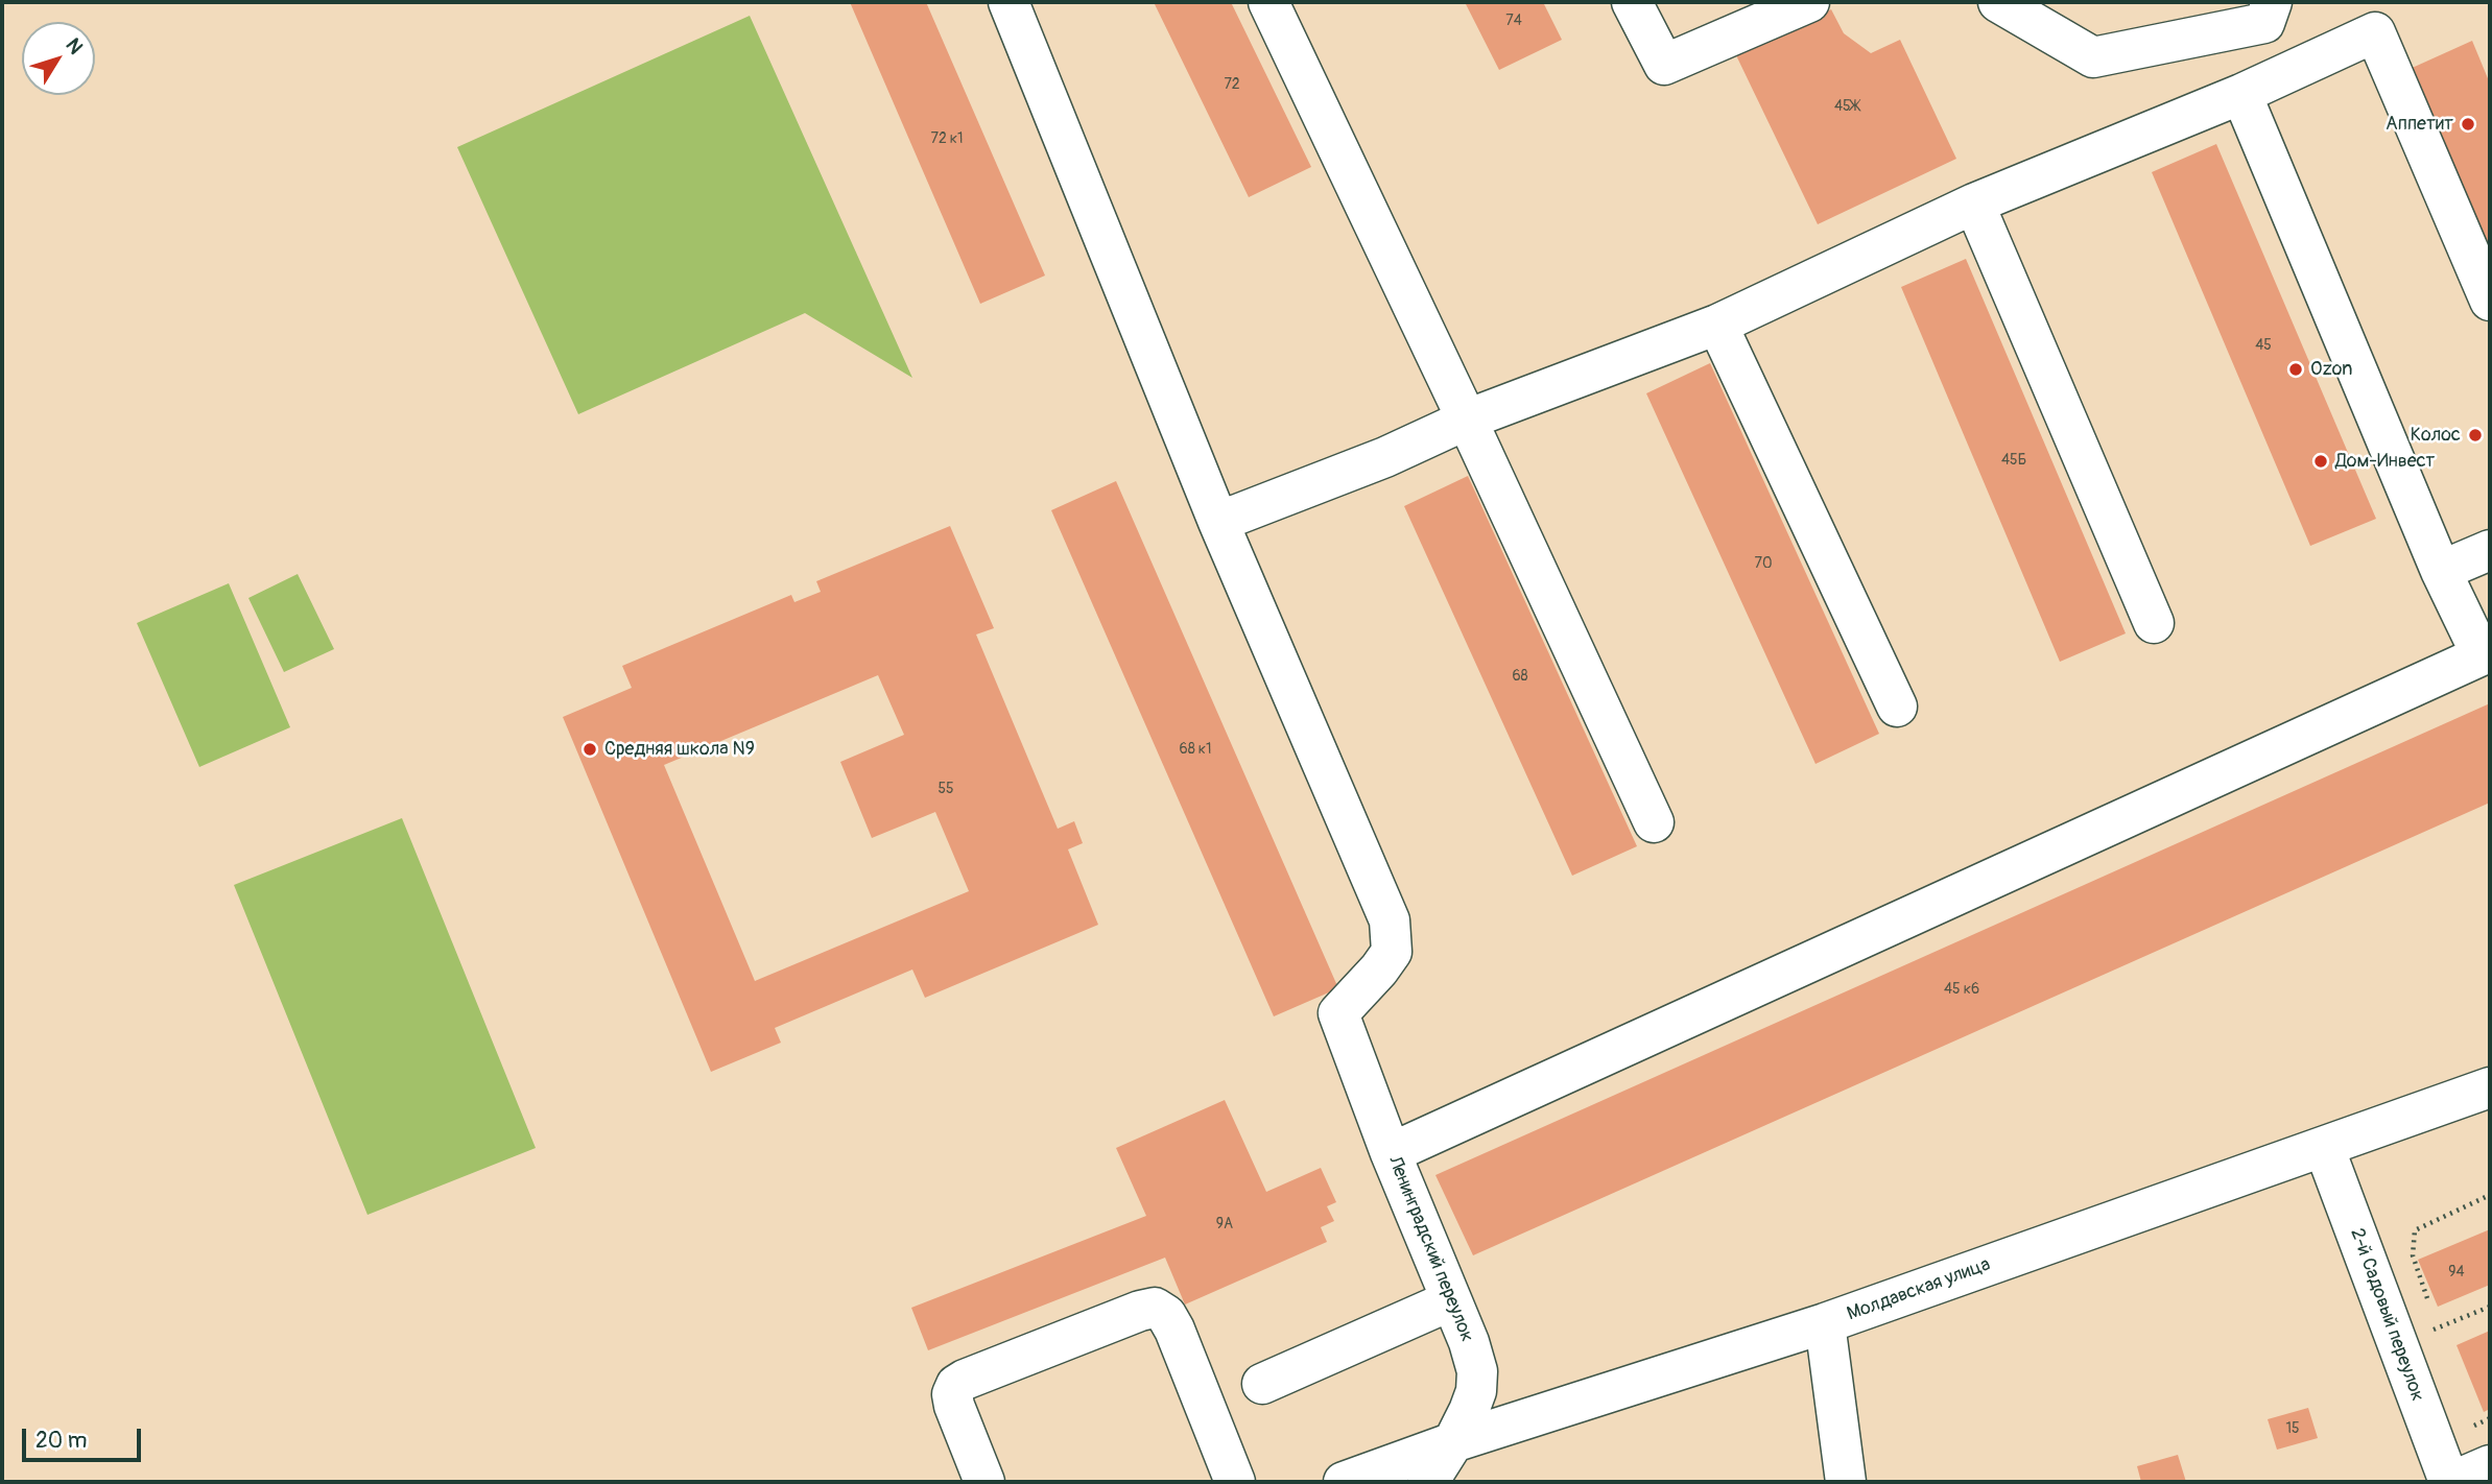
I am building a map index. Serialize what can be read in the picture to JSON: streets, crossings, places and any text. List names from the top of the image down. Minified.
{"streets":{"street":["Ленинградский переулок","Молдавская улица","2-й Садовый переулок"]},"crossings":[["Ленинградский переулок","Молдавская улица"],["Молдавская улица","2-й Садовый переулок"]],"places":["Аппетит","Ozon","Колос","Дом-Инвест","Средняя школа N9"],"house_numbers":["74","72","45Ж","72 к1","45","45Б","70","68","68 к1","55","45 к6","9А","94","15"],"scale_bar":"20 m","north":"top right"}
